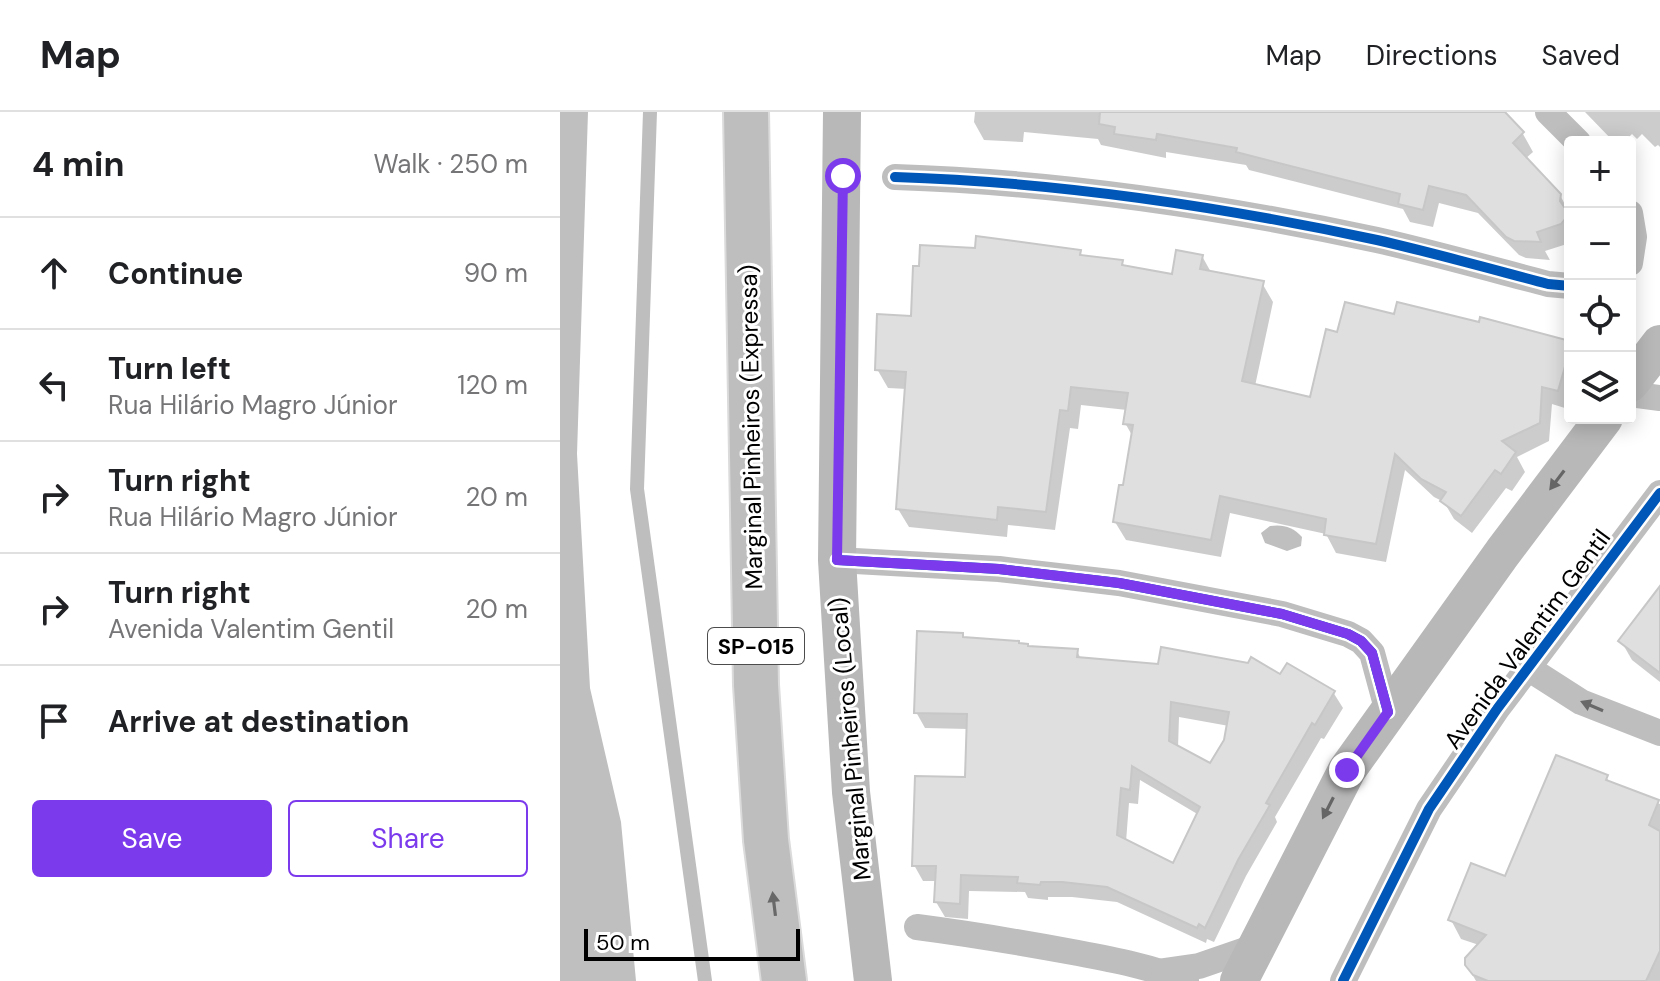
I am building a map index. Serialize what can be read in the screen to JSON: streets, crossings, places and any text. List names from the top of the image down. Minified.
{"streets":{"highway":["Marginal Pinheiros (Expressa)","SP-015"],"main road":["Marginal Pinheiros (Local)"],"street":["Avenida Valentim Gentil"]},"one_way":["Marginal Pinheiros (Expressa)"],"scale_bar":"50 m","page":{"header":"Map","nav":["Map","Directions","Saved"],"heading":["4 min","Walk · 250 m"],"map_buttons":["+","−"],"list":[["Continue","90 m"],["Turn left","Rua Hilário Magro Júnior","120 m"],["Turn right","Rua Hilário Magro Júnior","20 m"],["Turn right","Avenida Valentim Gentil","20 m"],"Arrive at destination"],"buttons":["Save","Share"],"scale":"50 m"}}
